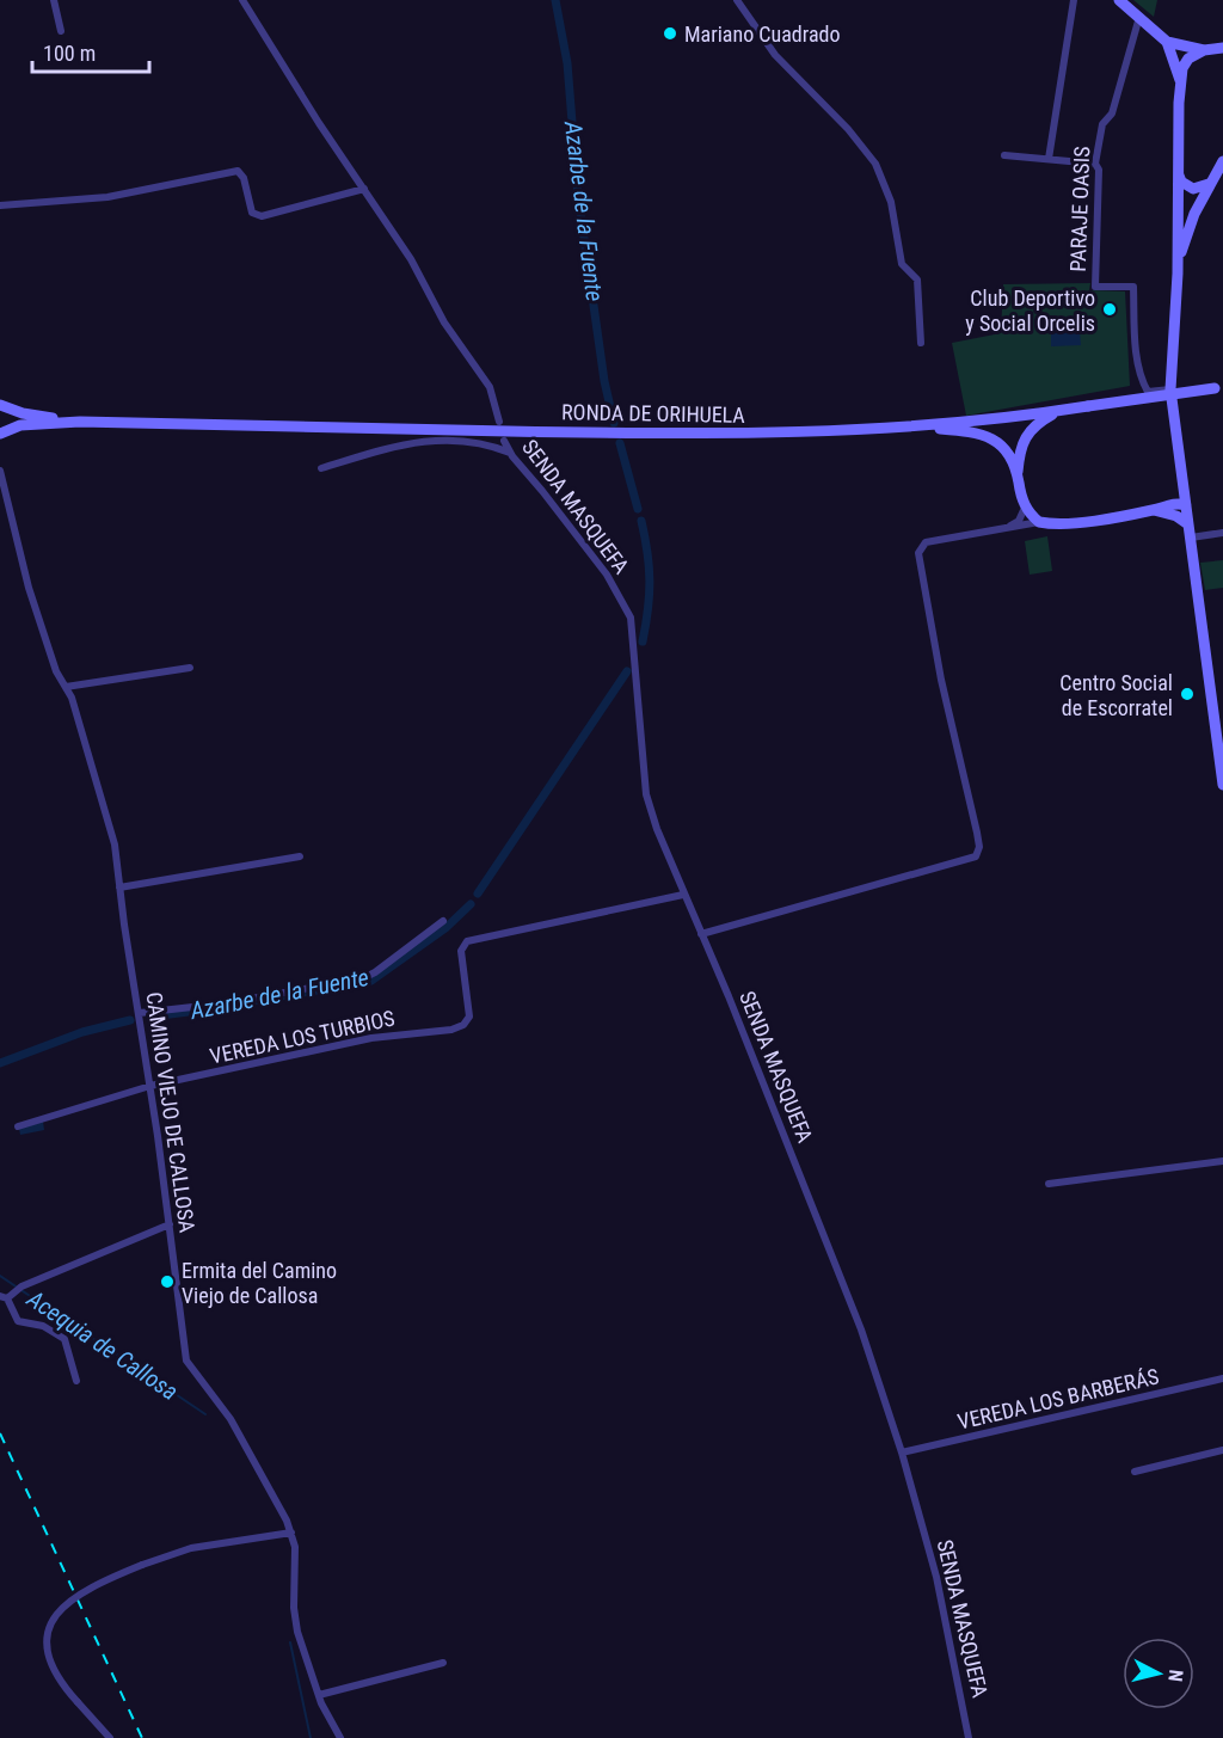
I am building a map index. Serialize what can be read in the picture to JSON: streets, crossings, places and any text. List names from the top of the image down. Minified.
{"streets":{"main road":["RONDA DE ORIHUELA"],"street":["PARAJE OASIS","SENDA MASQUEFA","VEREDA LOS TURBIOS","CAMINO VIEJO DE CALLOSA","VEREDA LOS BARBERÁS"]},"crossings":[["SENDA MASQUEFA","VEREDA LOS TURBIOS"],["SENDA MASQUEFA","VEREDA LOS BARBERÁS"],["VEREDA LOS TURBIOS","CAMINO VIEJO DE CALLOSA"]],"water":["Azarbe de la Fuente","Acequia de Callosa"],"places":["Mariano Cuadrado","Club Deportivo y Social Orcelis","Centro Social de Escorratel","Ermita del Camino Viejo de Callosa"],"scale_bar":"100 m","north":"right"}
